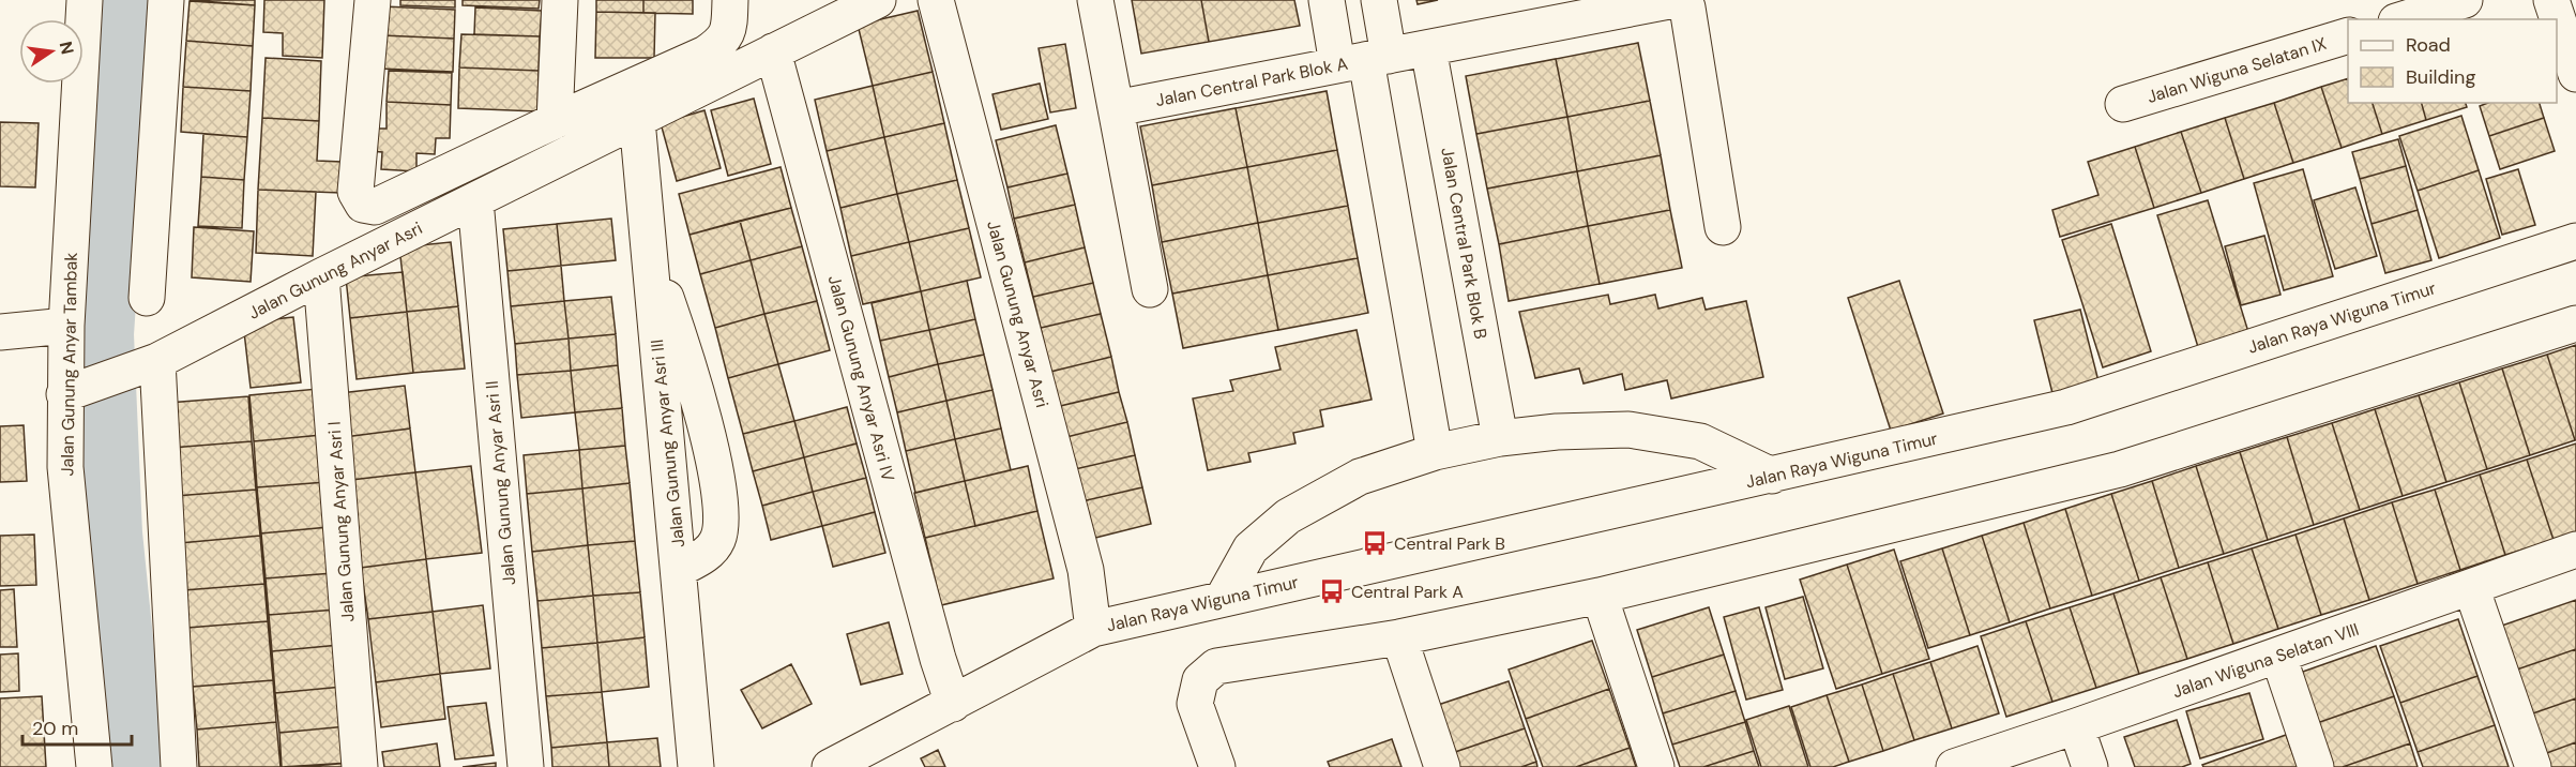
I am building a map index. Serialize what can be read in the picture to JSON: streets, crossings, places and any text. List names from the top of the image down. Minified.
{"streets":{"street":["Jalan Wiguna Selatan IX","Jalan Central Park Blok A","Jalan Central Park Blok B","Jalan Gunung Anyar Asri","Jalan Raya Wiguna Timur","Jalan Gunung Anyar Tambak","Jalan Gunung Anyar Asri IV","Jalan Gunung Anyar Asri III","Jalan Gunung Anyar Asri II","Jalan Gunung Anyar Asri I","Jalan Wiguna Selatan VIII"]},"crossings":[["Jalan Gunung Anyar Asri","Jalan Raya Wiguna Timur"],["Jalan Gunung Anyar Asri","Jalan Gunung Anyar Tambak"],["Jalan Gunung Anyar Asri","Jalan Gunung Anyar Asri IV"],["Jalan Gunung Anyar Asri","Jalan Gunung Anyar Asri III"],["Jalan Gunung Anyar Asri","Jalan Gunung Anyar Asri II"],["Jalan Gunung Anyar Asri","Jalan Gunung Anyar Asri I"],["Jalan Raya Wiguna Timur","Jalan Gunung Anyar Asri IV"]],"places":{"bus stop":["Central Park B","Central Park A"]},"legend":["Road","Building"],"scale_bar":"20 m","north":"right"}
